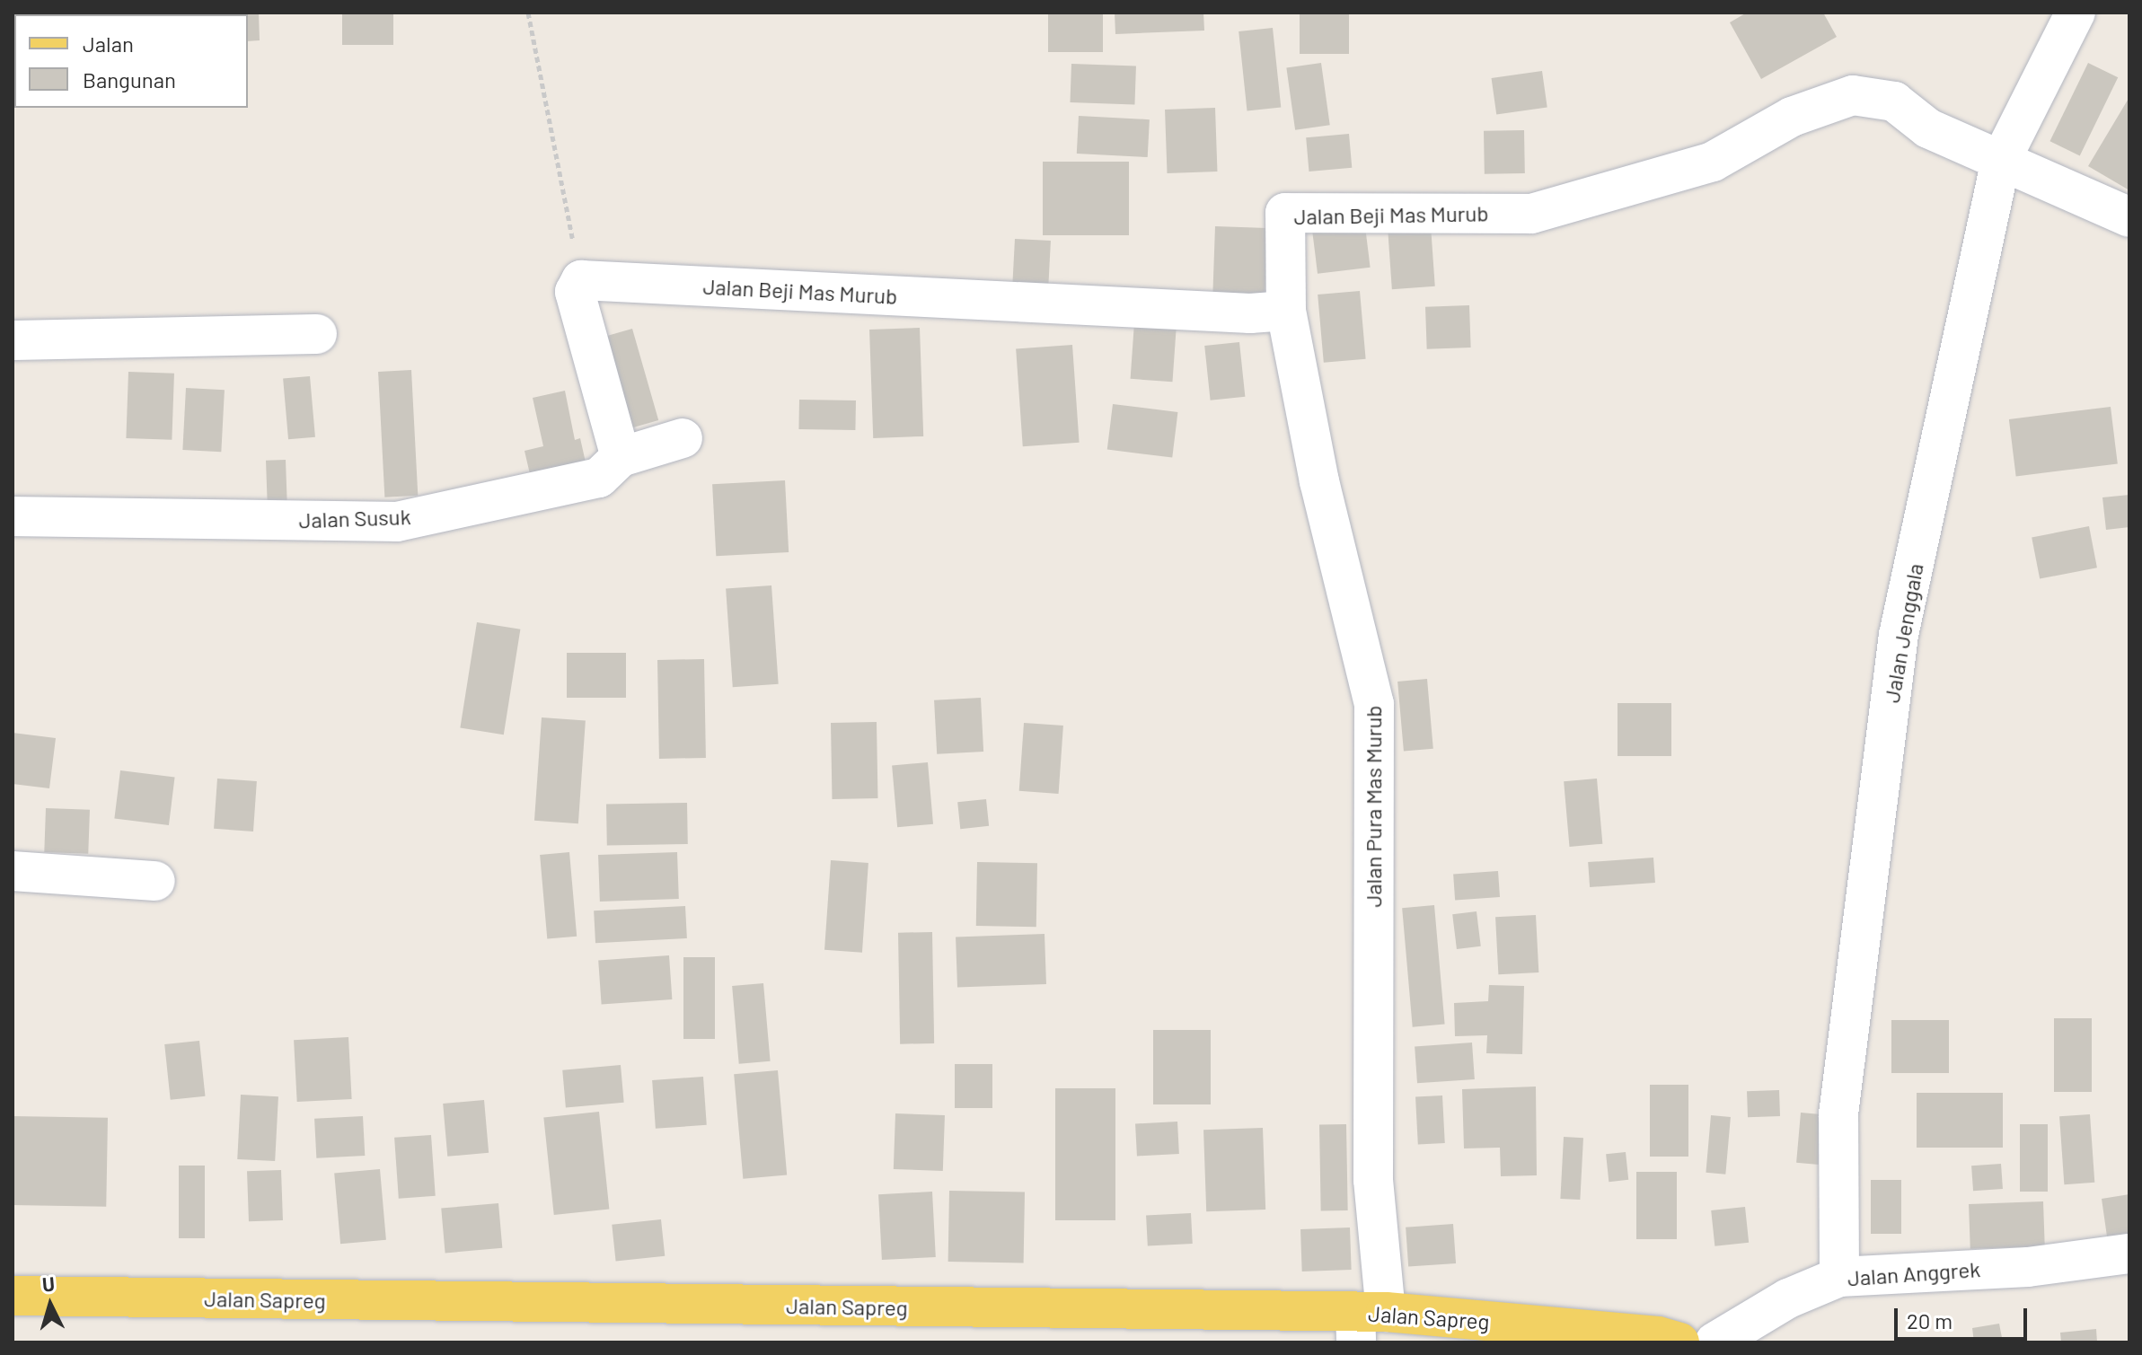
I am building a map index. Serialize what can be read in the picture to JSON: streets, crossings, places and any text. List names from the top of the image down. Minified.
{"streets":{"main road":["Jalan Sapreg"],"street":["Jalan Beji Mas Murub","Jalan Susuk","Jalan Jenggala","Jalan Pura Mas Murub","Jalan Anggrek"]},"crossings":[["Jalan Beji Mas Murub","Jalan Jenggala"],["Jalan Beji Mas Murub","Jalan Pura Mas Murub"],["Jalan Jenggala","Jalan Anggrek"],["Jalan Pura Mas Murub","Jalan Sapreg"]],"legend":["Jalan","Bangunan"],"scale_bar":"20 m","north":"top"}
